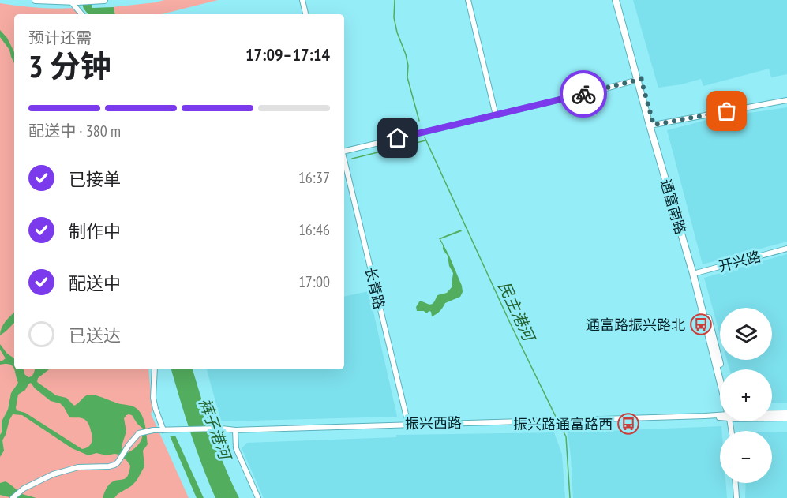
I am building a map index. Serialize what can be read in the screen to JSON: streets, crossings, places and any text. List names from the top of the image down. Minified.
{"streets":{"main road":["通富南路"],"street":["开兴路","长青路","振兴西路"]},"crossings":[["通富南路","开兴路"],["长青路","振兴西路"]],"water":["民主港河","裤子港河"],"places":{"bus stop":["通富路振兴路北","振兴路通富路西"]},"page":{"heading":["3 分钟","预计还需","17:09–17:14"],"bar":"配送中 · 380 m","list":[["已接单","16:37"],["制作中","16:46"],["配送中","17:00"],"已送达"],"map_buttons":["+","−"]}}
